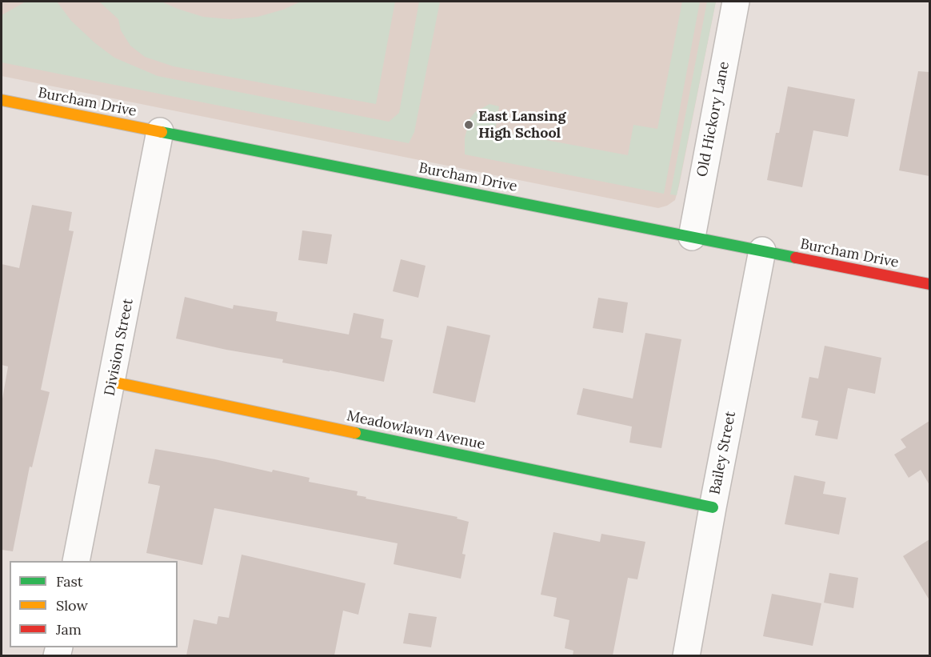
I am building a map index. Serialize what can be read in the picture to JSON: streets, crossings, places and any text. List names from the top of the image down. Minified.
{"streets":{"street":["Burcham Drive","Old Hickory Lane","Division Street","Meadowlawn Avenue","Bailey Street"]},"crossings":[["Burcham Drive","Old Hickory Lane"],["Burcham Drive","Division Street"],["Burcham Drive","Bailey Street"],["Division Street","Meadowlawn Avenue"],["Meadowlawn Avenue","Bailey Street"]],"places":["East Lansing High School"],"legend":["Fast","Slow","Jam"]}
